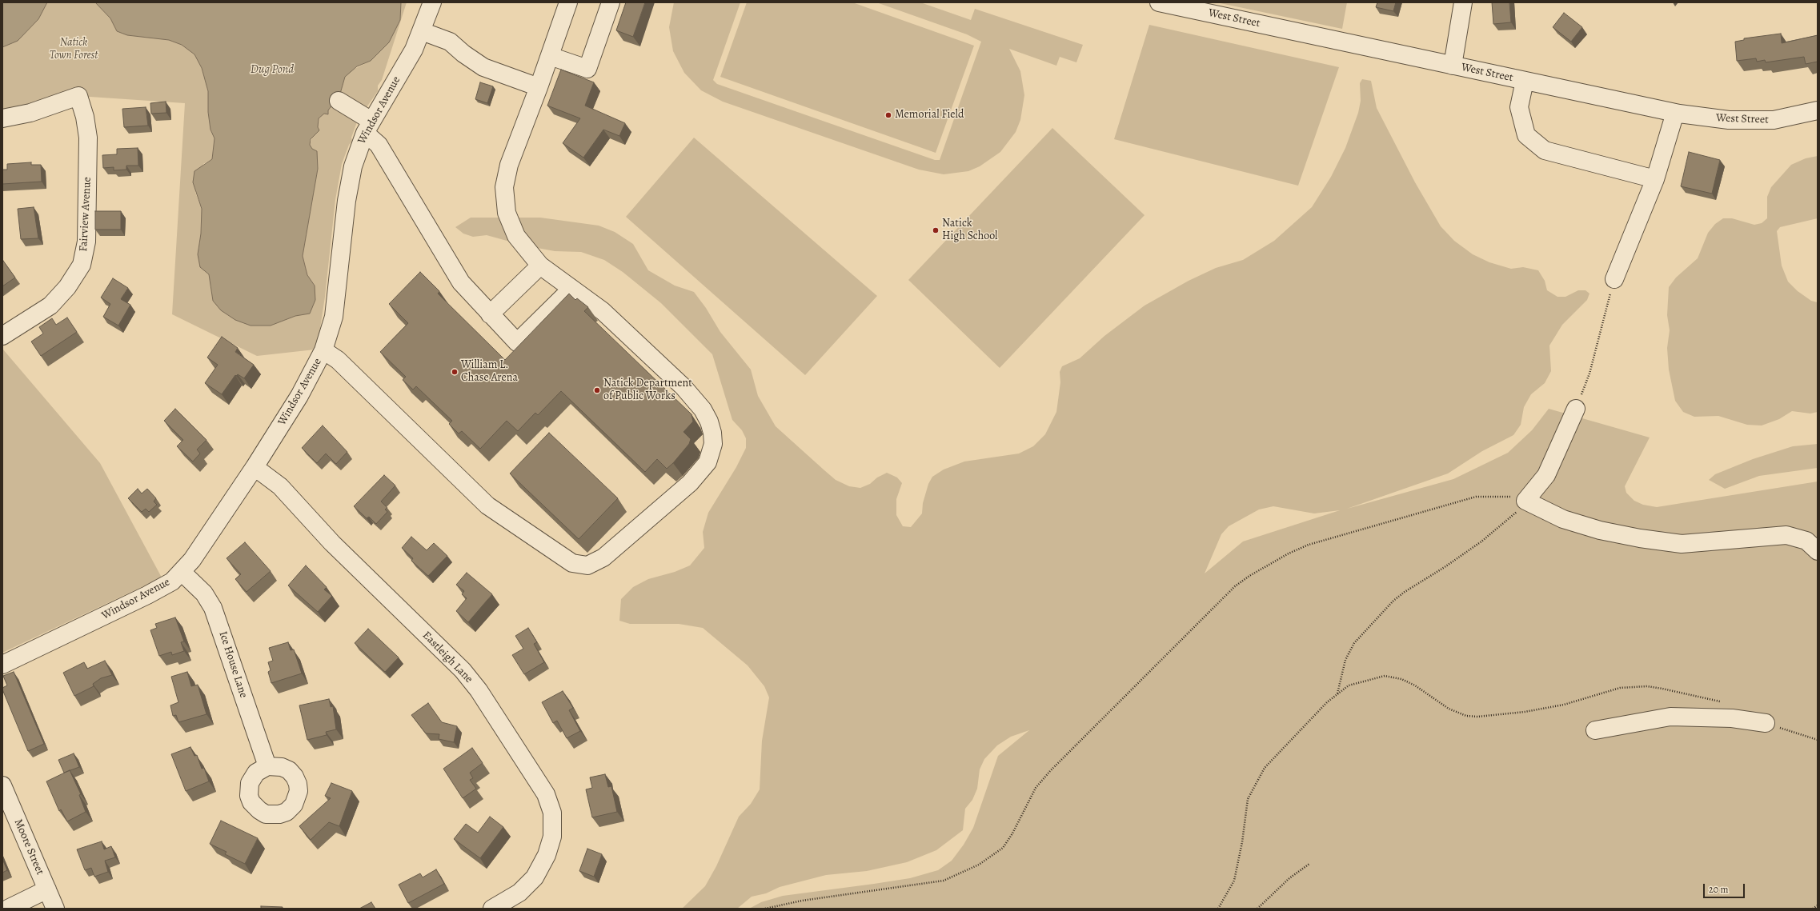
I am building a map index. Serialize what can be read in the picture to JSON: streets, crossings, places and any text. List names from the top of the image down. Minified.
{"streets":{"street":["West Street","Windsor Avenue","Fairview Avenue","Eastleigh Lane","Ice House Lane","Moore Street"]},"crossings":[["Windsor Avenue","Eastleigh Lane"],["Windsor Avenue","Ice House Lane"]],"water":["Dug Pond"],"parks":["Natick Town Forest"],"places":["Memorial Field","Natick High School","William L. Chase Arena","Natick Department of Public Works"],"scale_bar":"20 m"}
